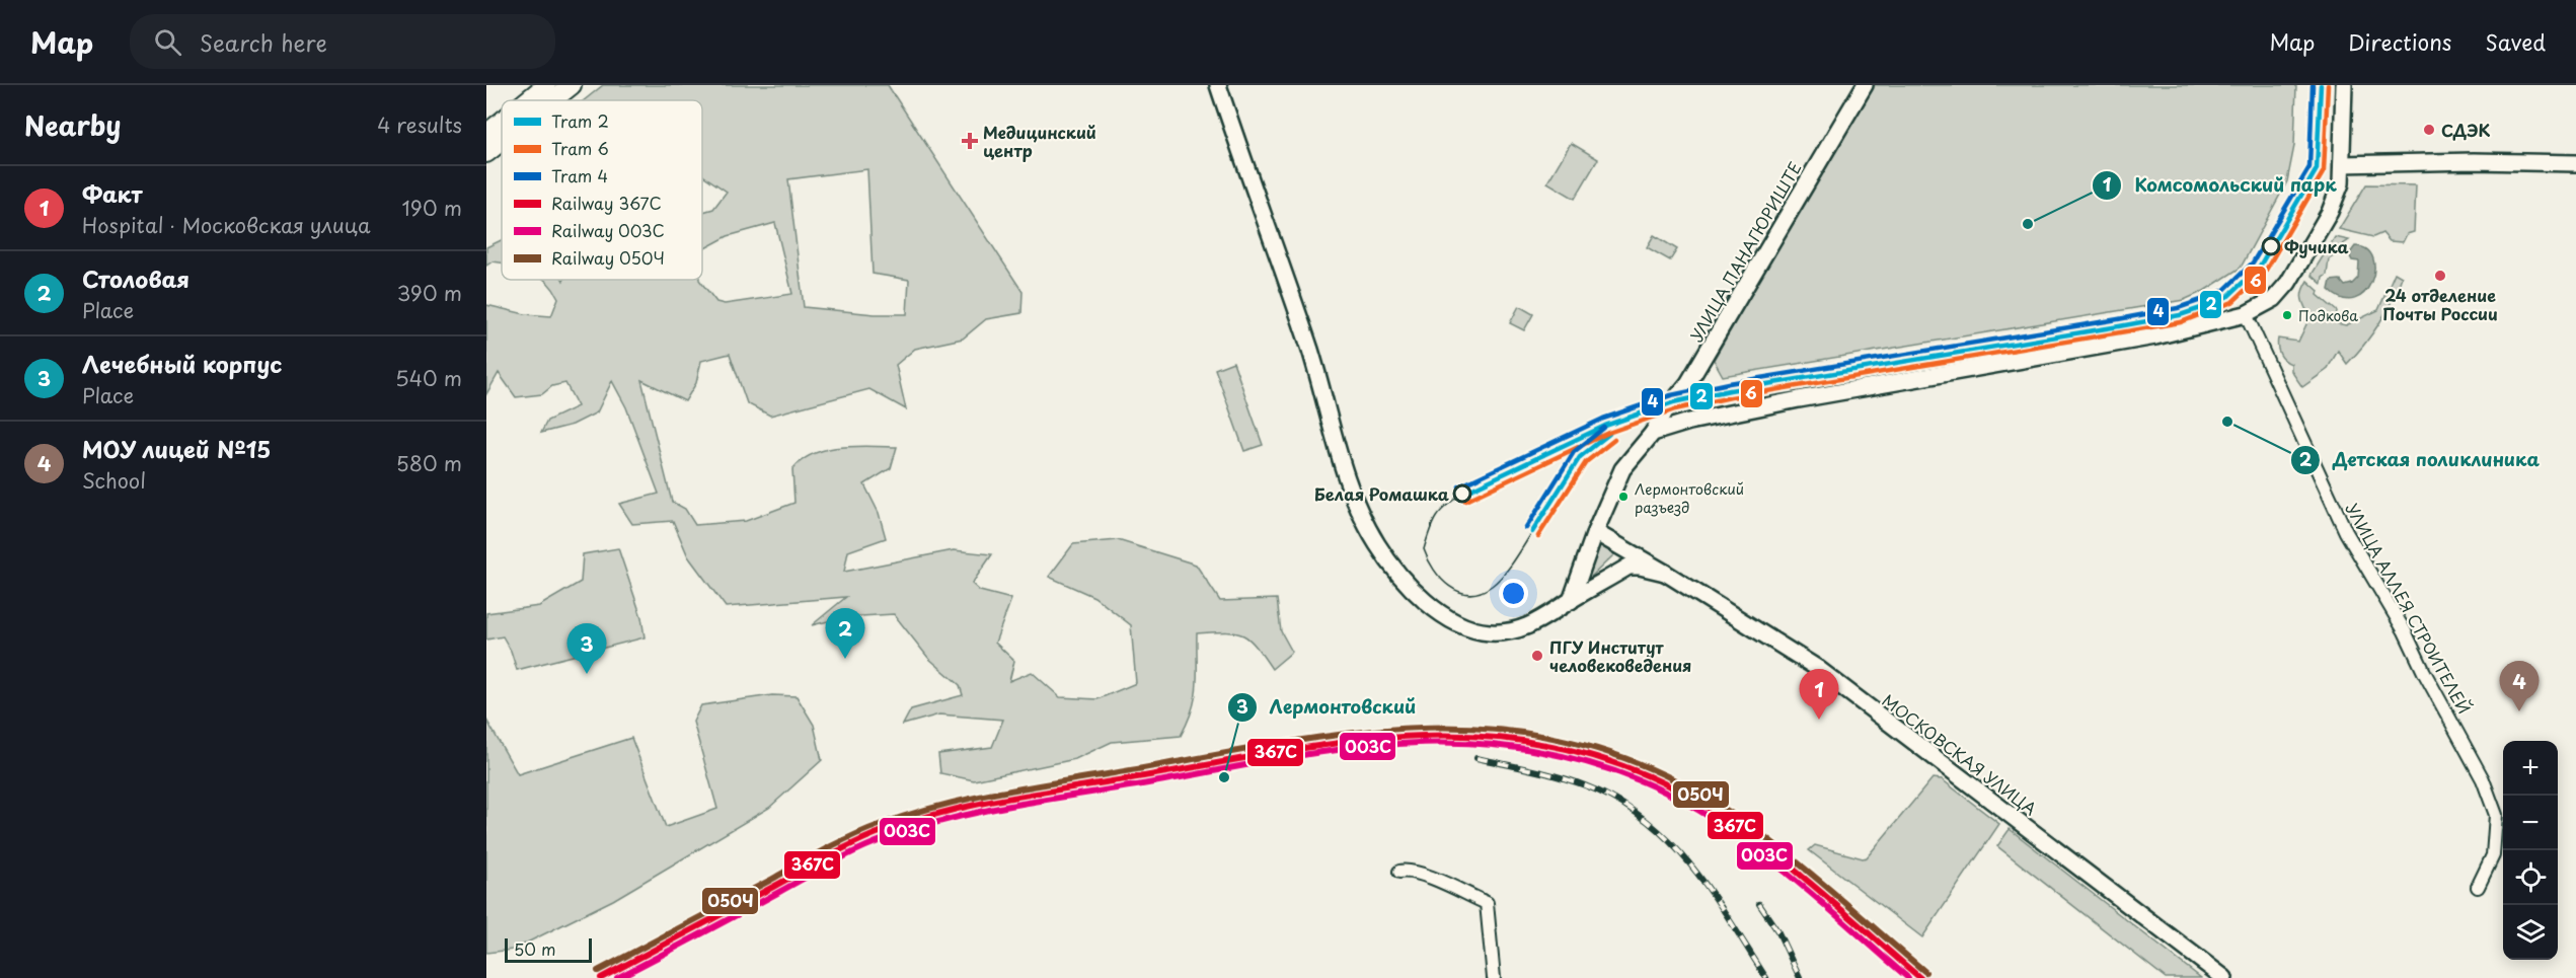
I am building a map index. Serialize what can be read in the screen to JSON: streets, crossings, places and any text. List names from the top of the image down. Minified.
{"streets":{"street":["УЛИЦА ПАНАГЮРИШТЕ","УЛИЦА АЛЛЕЯ СТРОИТЕЛЕЙ","МОСКОВСКАЯ УЛИЦА"]},"crossings":[["УЛИЦА ПАНАГЮРИШТЕ","МОСКОВСКАЯ УЛИЦА"]],"places":{"other":["СДЭК","Комсомольский парк","Фучика","24 отделение Почты России","Подкова","Детская поликлиника","Белая Ромашка","Лермонтовский разъезд","ПГУ Институт человековедения","Лермонтовский"],"health":["Медицинский центр"]},"lines":["tram line 2","tram line 6","tram line 4","rail line 050Ч","rail line 367С","rail line 003С"],"legend":["Tram 2","Tram 6","Tram 4","Railway 367С","Railway 003С","Railway 050Ч"],"scale_bar":"50 m","page":{"header":"Map","search":"Search here","nav":["Map","Directions","Saved"],"heading":["Nearby","4 results"],"list":[{"mark":"1","name":"Факт","note":"Hospital · Московская улица","value":"190 m"},{"mark":"2","name":"Столовая","note":"Place","value":"390 m"},{"mark":"3","name":"Лечебный корпус","note":"Place","value":"540 m"},{"mark":"4","name":"МОУ лицей №15","note":"School","value":"580 m"}],"pins":["2","3","4","1"],"map_buttons":["+","−"],"scale":"50 m"}}
